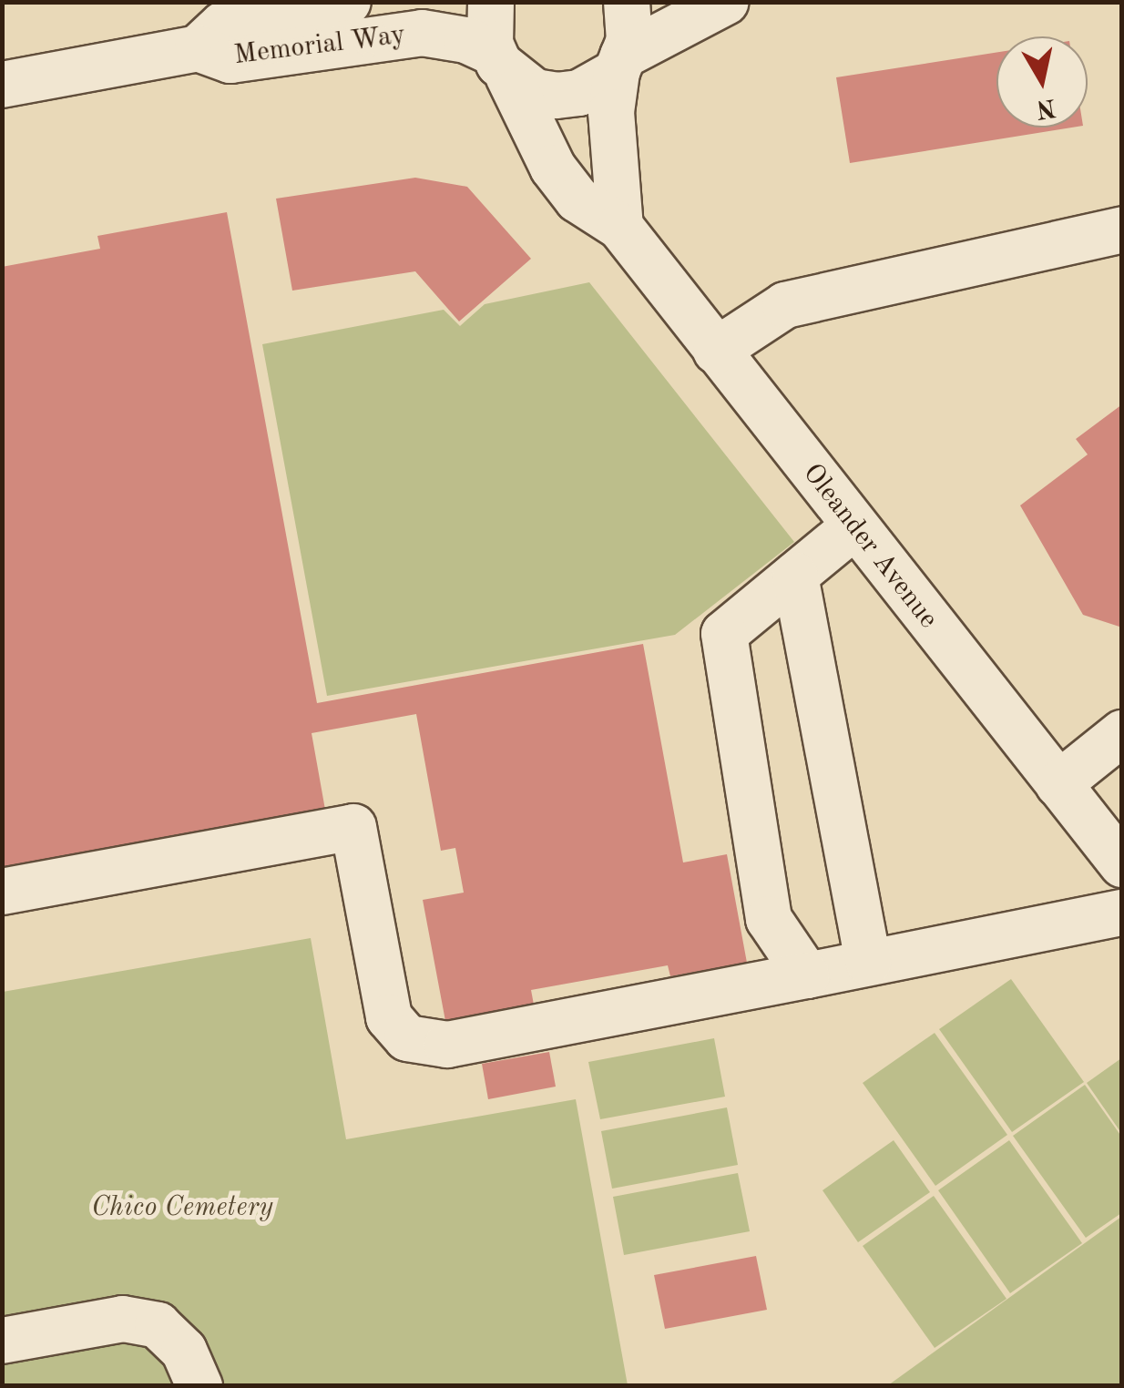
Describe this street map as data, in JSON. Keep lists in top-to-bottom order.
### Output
{
  "streets": {
    "street": ["Memorial Way", "Oleander Avenue"]
  },
  "crossings": [
    ["Memorial Way", "Oleander Avenue"]
  ],
  "parks": ["Chico Cemetery"],
  "north": "bottom"
}
